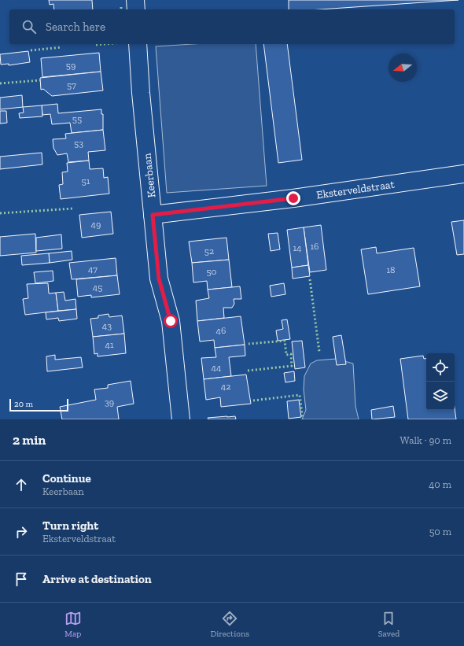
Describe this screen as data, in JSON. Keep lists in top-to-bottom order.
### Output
{
  "streets": {
    "street": ["Keerbaan", "Eksterveldstraat"]
  },
  "crossings": [
    ["Keerbaan", "Eksterveldstraat"]
  ],
  "house_numbers": [
    "59",
    "57",
    "55",
    "53",
    "51",
    "49",
    "16",
    "14",
    "52",
    "47",
    "18",
    "50",
    "45",
    "43",
    "46",
    "41",
    "44",
    "42",
    "39"
  ],
  "scale_bar": "20 m",
  "north": "left",
  "page": {
    "search": "Search here",
    "scale": "20 m",
    "heading": ["2 min", "Walk · 90 m"],
    "list": [
      ["Continue", "Keerbaan", "40 m"],
      ["Turn right", "Eksterveldstraat", "50 m"],
      "Arrive at destination"
    ],
    "nav": ["Map", "Directions", "Saved"]
  }
}
